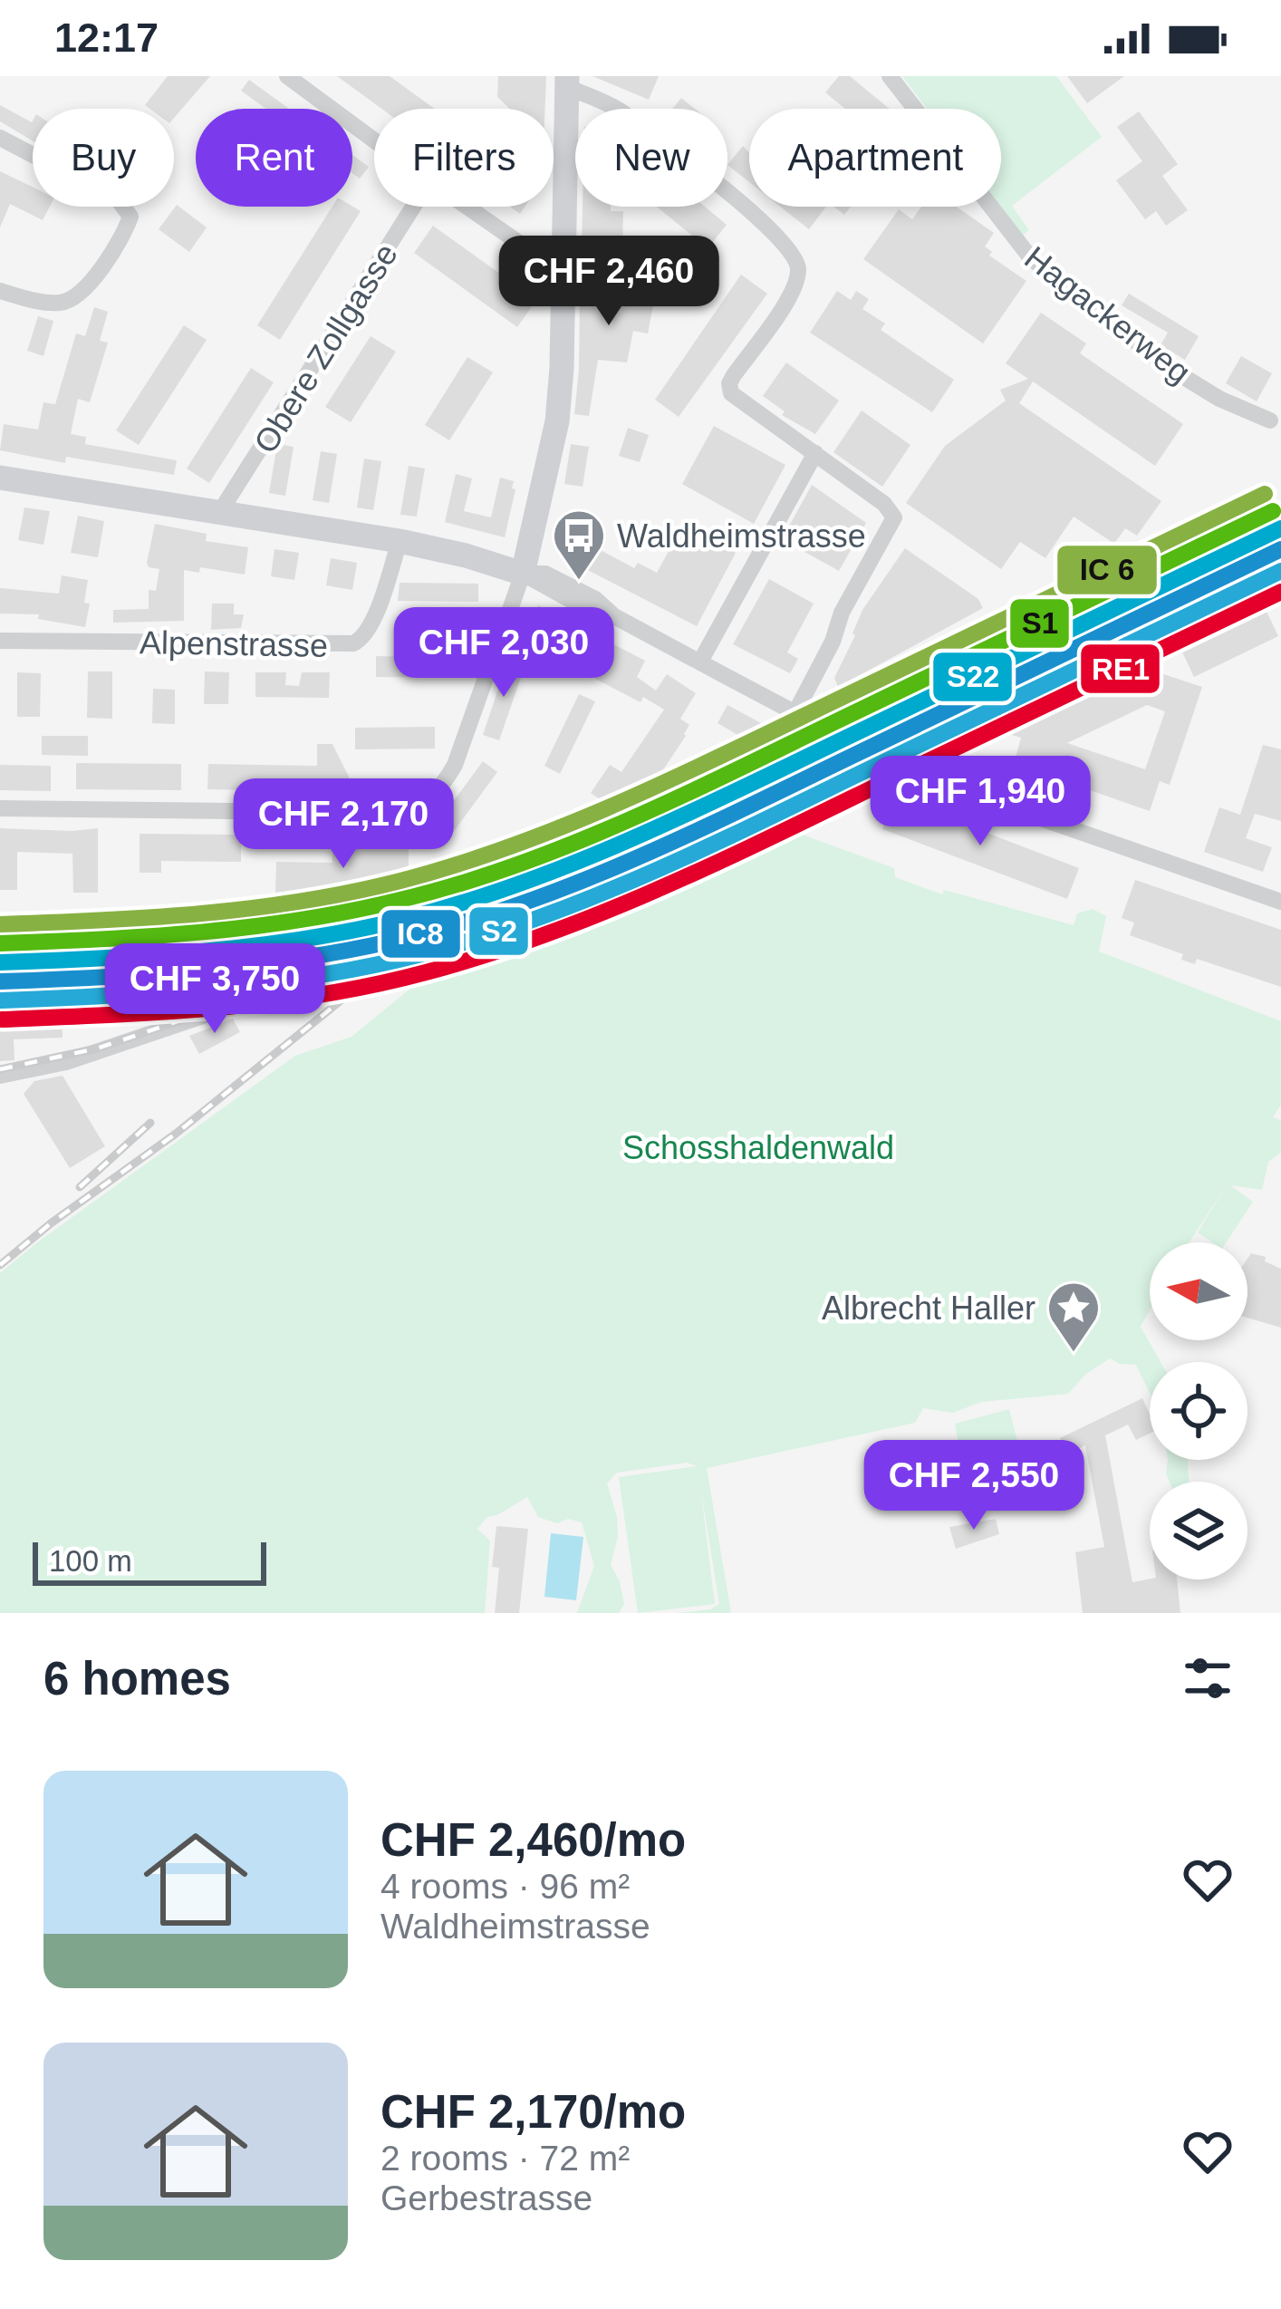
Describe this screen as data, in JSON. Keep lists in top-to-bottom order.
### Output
{
  "streets": {
    "street": ["Hagackerweg", "Obere Zollgasse", "Alpenstrasse"]
  },
  "parks": ["Schosshaldenwald"],
  "places": {
    "bus stop": ["Waldheimstrasse"],
    "place": ["Albrecht Haller"]
  },
  "lines": [
    "transit line S1",
    "transit line S22",
    "transit line IC8",
    "transit line S2",
    "transit line RE1"
  ],
  "scale_bar": "100 m",
  "north": "left",
  "page": {
    "status": "12:17",
    "chip": [
      "Buy",
      "Rent",
      "Filters",
      "New",
      "Apartment"
    ],
    "price": [
      "CHF 2,460",
      "CHF 2,030",
      "CHF 1,940",
      "CHF 2,170",
      "CHF 3,750",
      "CHF 2,550"
    ],
    "scale": "100 m",
    "heading": "6 homes",
    "list": [
      {
        "name": "CHF 2,460/mo",
        "note": "4 rooms · 96 m² · Waldheimstrasse"
      },
      {
        "name": "CHF 2,170/mo",
        "note": "2 rooms · 72 m² · Gerbestrasse"
      }
    ]
  }
}
